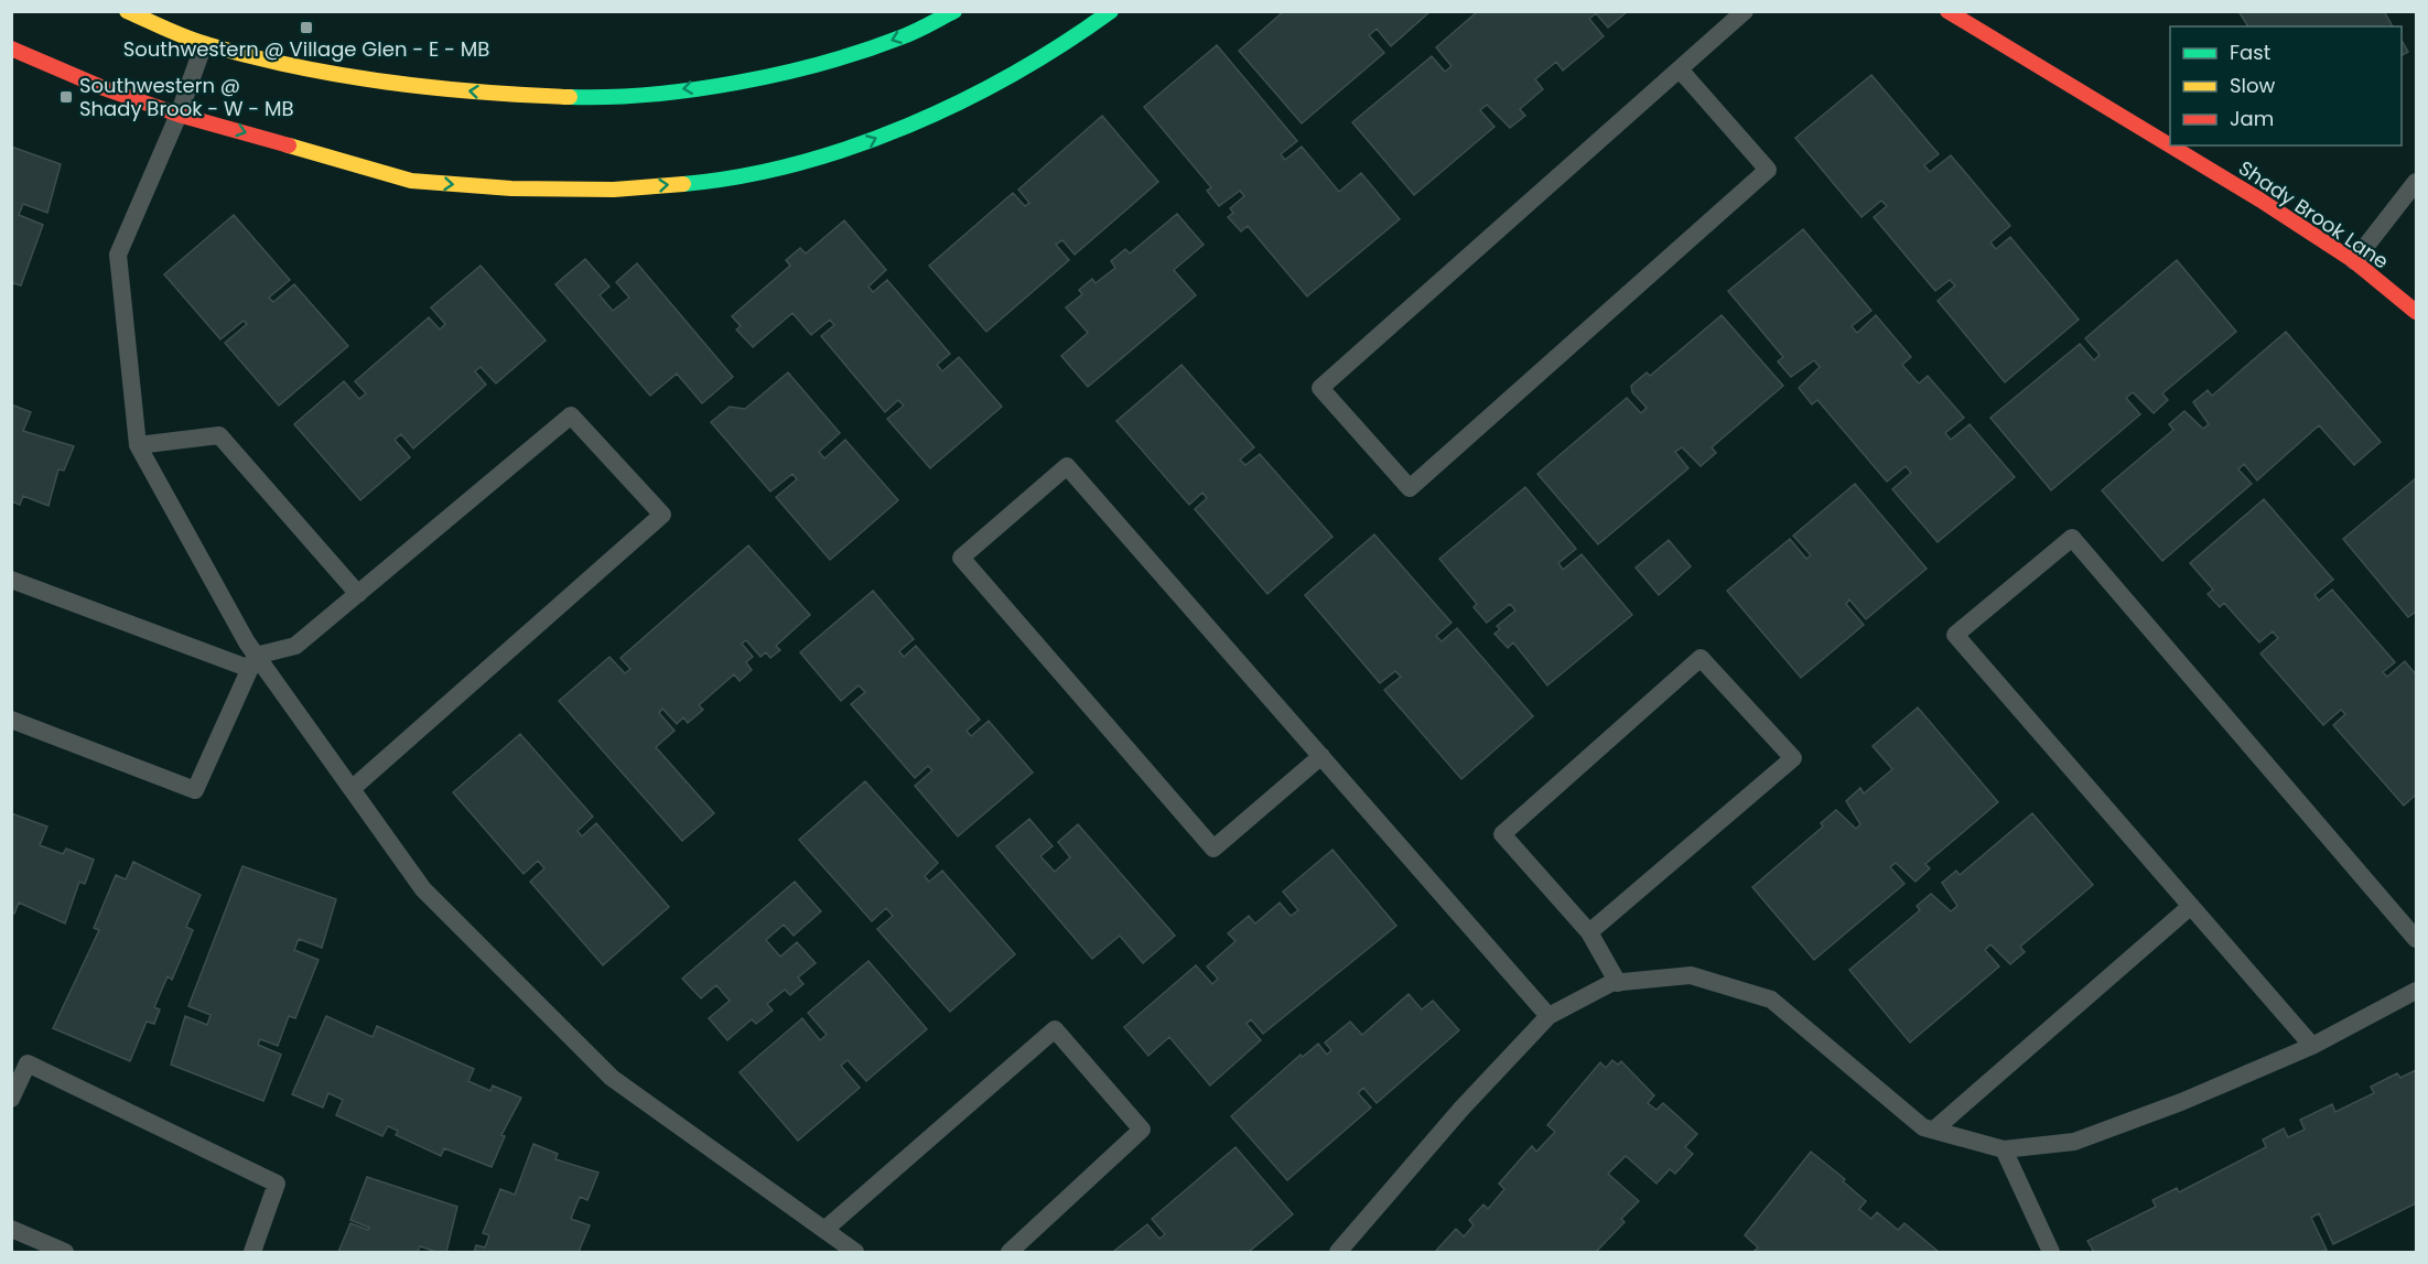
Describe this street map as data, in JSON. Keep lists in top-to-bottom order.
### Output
{
  "streets": {
    "street": ["Shady Brook Lane"]
  },
  "places": {
    "transit": ["Southwestern @ Village Glen - E - MB", "Southwestern @ Shady Brook - W - MB"]
  },
  "legend": ["Fast", "Slow", "Jam"]
}
